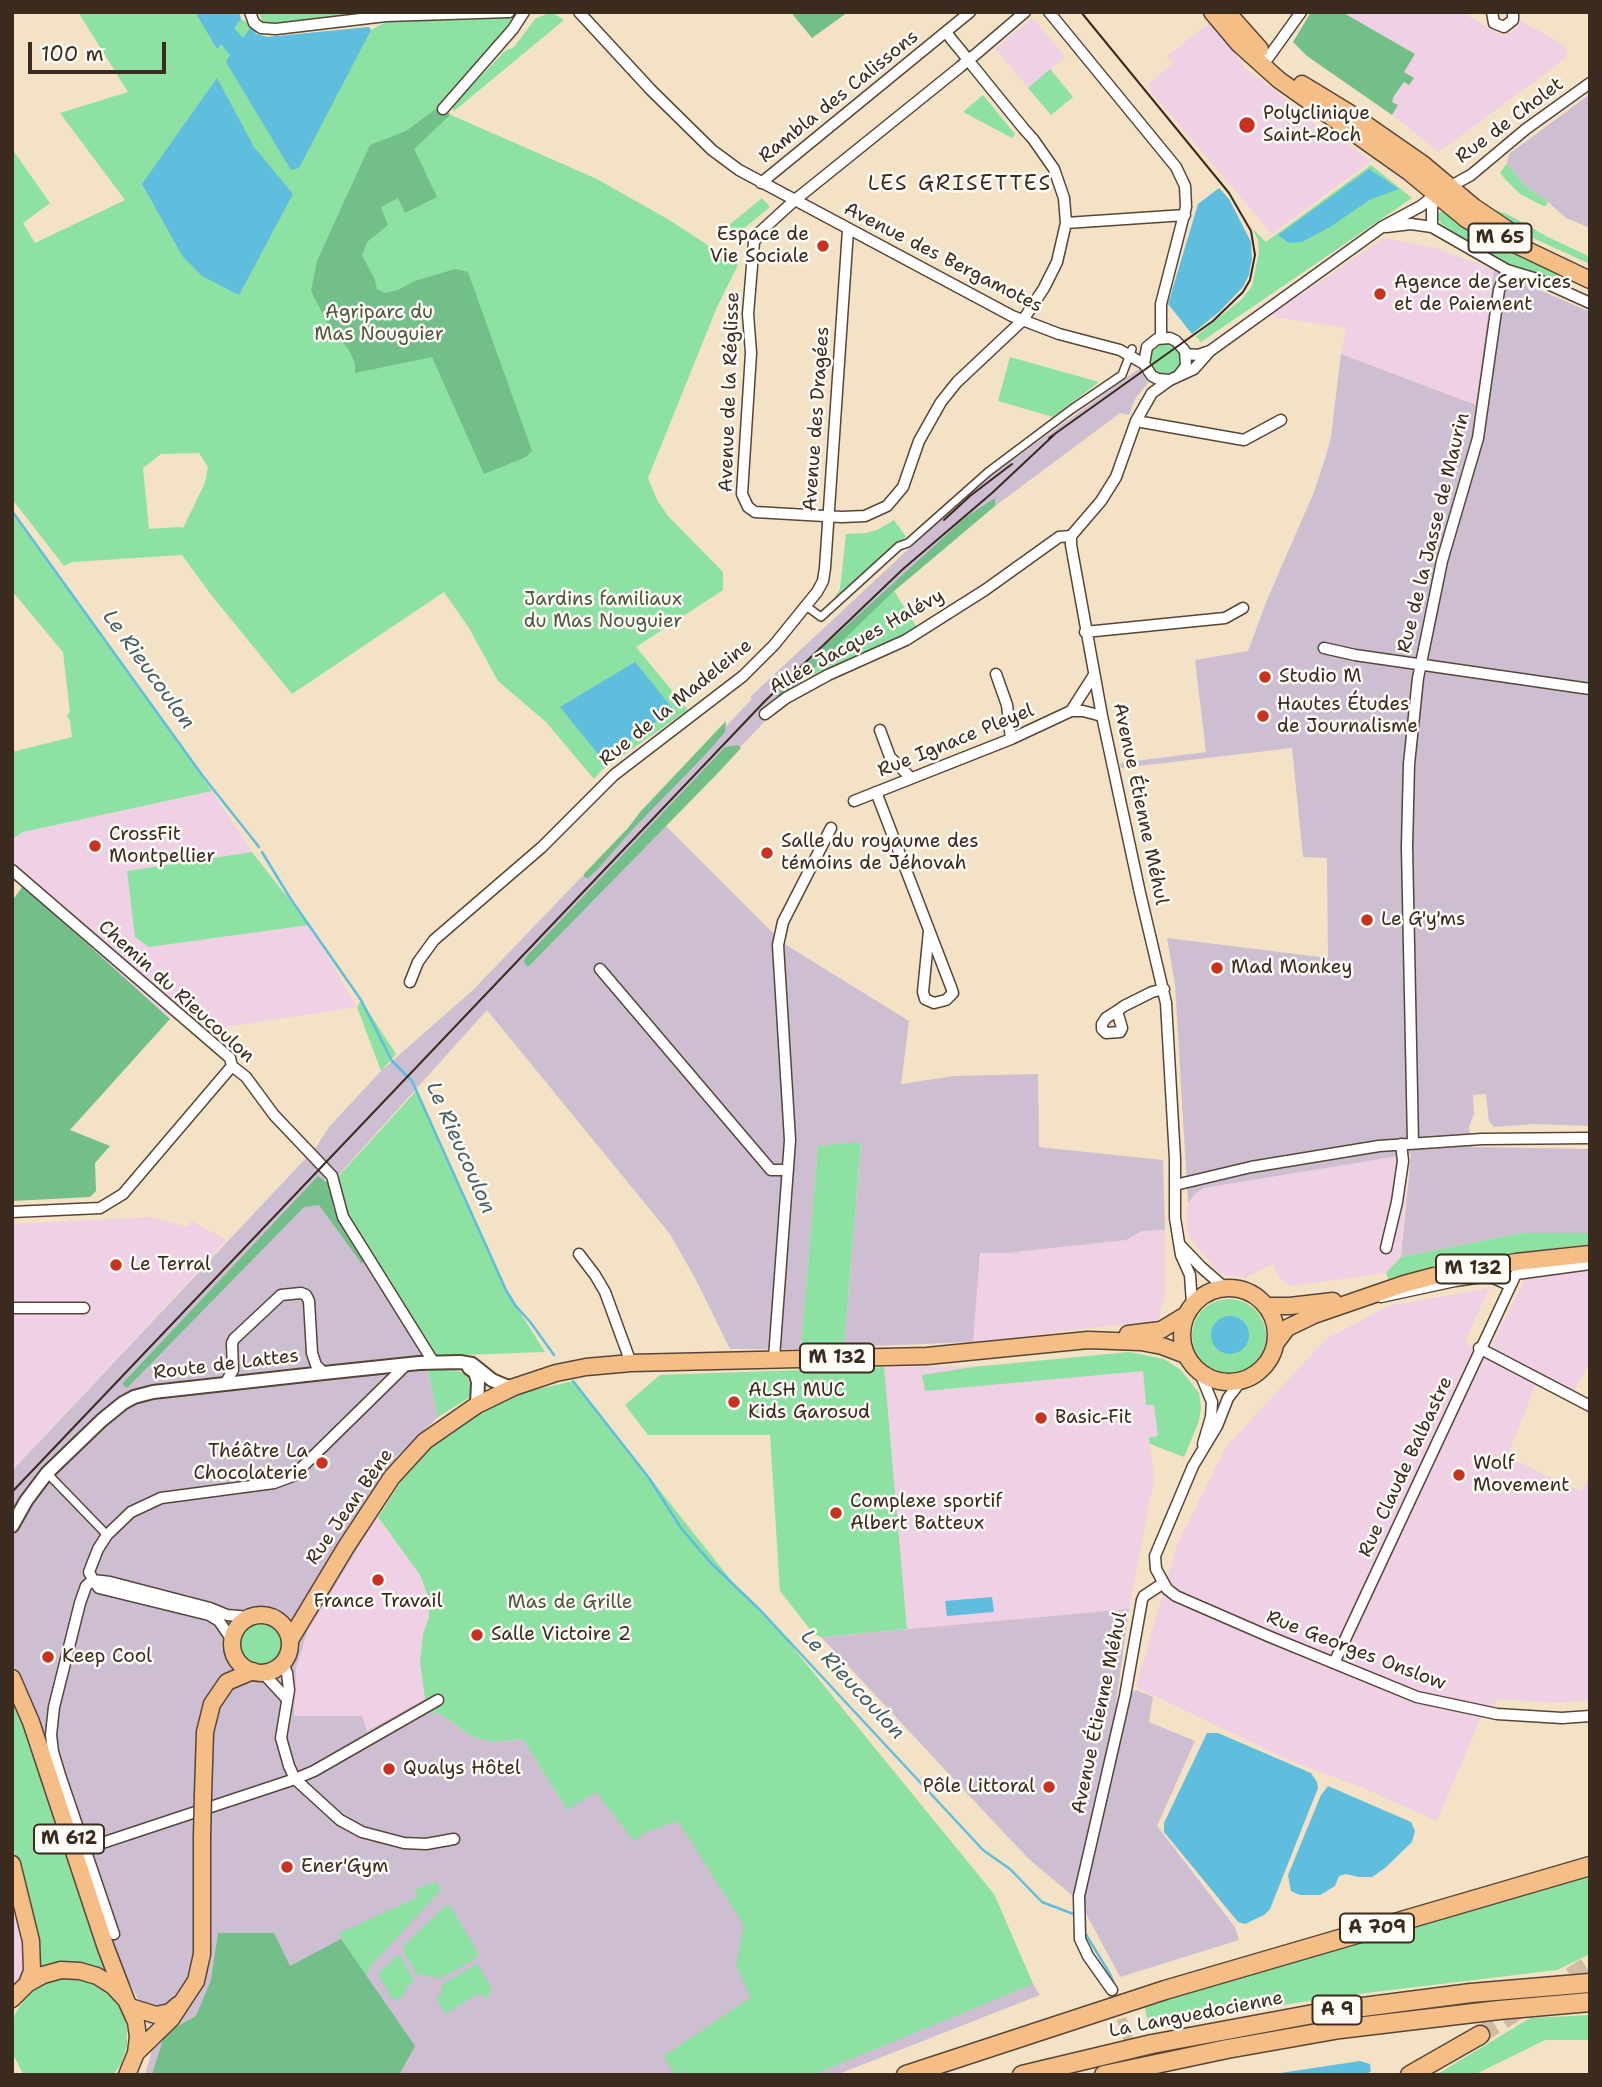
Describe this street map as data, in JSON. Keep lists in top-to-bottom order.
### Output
{
  "streets": {
    "highway": ["A 709", "A 9", "La Languedocienne"],
    "main road": [
      "M 65",
      "M 132",
      "Rue Jean Bène",
      "M 612"
    ],
    "street": [
      "Rambla des Calissons",
      "Rue de Cholet",
      "Avenue des Bergamotes",
      "Avenue de la Réglisse",
      "Avenue des Dragées",
      "Rue de la Jasse de Maurin",
      "Allée Jacques Halévy",
      "Rue de la Madeleine",
      "Rue Ignace Pleyel",
      "Avenue Étienne Méhul",
      "Chemin du Rieucoulon",
      "Route de Lattes",
      "Rue Claude Balbastre",
      "Rue Georges Onslow"
    ]
  },
  "crossings": [
    ["Rambla des Calissons", "Avenue des Bergamotes"],
    ["Rambla des Calissons", "Avenue de la Réglisse"],
    ["Rue de Cholet", "M 65"],
    ["Avenue des Bergamotes", "Avenue de la Réglisse"],
    ["Avenue des Bergamotes", "Avenue des Dragées"],
    ["Avenue de la Réglisse", "Avenue des Dragées"],
    ["Avenue des Dragées", "Rue de la Madeleine"],
    ["Allée Jacques Halévy", "Avenue Étienne Méhul"],
    ["Avenue Étienne Méhul", "M 132"],
    ["Avenue Étienne Méhul", "Rue Georges Onslow"],
    ["Chemin du Rieucoulon", "Route de Lattes"],
    ["M 132", "Rue Jean Bène"],
    ["Rue Claude Balbastre", "Rue Georges Onslow"]
  ],
  "districts": ["LES GRISETTES"],
  "water": ["Le Rieucoulon"],
  "parks": ["Agriparc du Mas Nouguier", "Jardins familiaux du Mas Nouguier", "Mas de Grille"],
  "places": [
    "Polyclinique Saint-Roch",
    "Espace de Vie Sociale",
    "Agence de Services et de Paiement",
    "Studio M",
    "Hautes Études de Journalisme",
    "CrossFit Montpellier",
    "Salle du royaume des témoins de Jéhovah",
    "Le G'y'ms",
    "Mad Monkey",
    "Le Terral",
    "ALSH MUC Kids Garosud",
    "Basic-Fit",
    "Théâtre La Chocolaterie",
    "Wolf Movement",
    "Complexe sportif Albert Batteux",
    "France Travail",
    "Salle Victoire 2",
    "Keep Cool",
    "Qualys Hôtel",
    "Pôle Littoral",
    "Ener'Gym"
  ],
  "scale_bar": "100 m"
}
